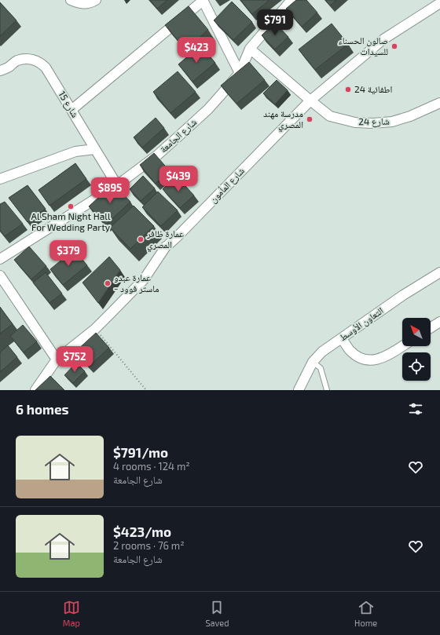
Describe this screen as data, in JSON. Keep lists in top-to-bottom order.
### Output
{
  "streets": {
    "street": [
      "شارع 15",
      "شارع 24",
      "شارع الجامعة",
      "شارع المأمون",
      "التعاون الأوسط"
    ]
  },
  "crossings": [
    ["شارع 15", "شارع الجامعة"],
    ["شارع 24", "شارع الجامعة"],
    ["شارع 24", "شارع المأمون"]
  ],
  "places": [
    "صالون الحسناء للسيدات",
    "اطفائية 24",
    "مدرسة مهند المصري",
    "Al Sham Night Hall For Wedding Party",
    "عمارة ظافر المصري",
    "عمارة عبدو - ماستر فوود"
  ],
  "north": "top left",
  "page": {
    "price": [
      "$791",
      "$423",
      "$439",
      "$895",
      "$379",
      "$752"
    ],
    "heading": "6 homes",
    "list": [
      {
        "name": "$791/mo",
        "note": "4 rooms · 124 m² · شارع الجامعة"
      },
      {
        "name": "$423/mo",
        "note": "2 rooms · 76 m² · شارع الجامعة"
      }
    ],
    "tabs": ["Map", "Saved", "Home"]
  }
}
